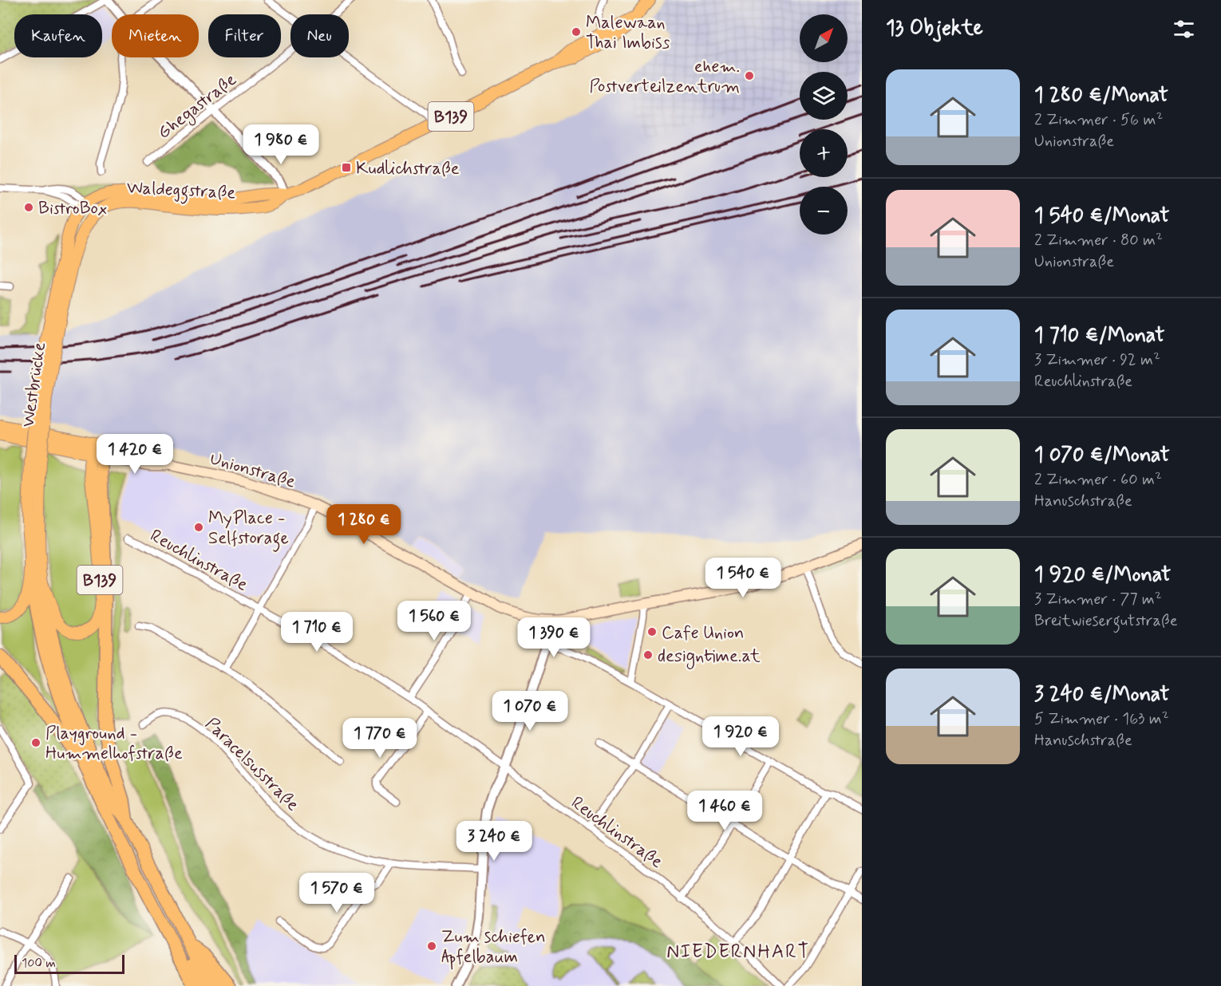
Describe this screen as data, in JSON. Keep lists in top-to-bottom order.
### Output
{
  "streets": {
    "main road": [
      "B139",
      "Waldeggstraße",
      "Westbrücke",
      "Unionstraße"
    ],
    "street": ["Ghegastraße", "Reuchlinstraße", "Paracelsusstraße"]
  },
  "crossings": [
    ["B139", "Waldeggstraße"],
    ["B139", "Westbrücke"],
    ["B139", "Unionstraße"],
    ["Waldeggstraße", "Westbrücke"]
  ],
  "districts": ["NIEDERNHART"],
  "places": {
    "other": [
      "Malewaan Thai Imbiss",
      "ehem. Postverteilzentrum",
      "BistroBox",
      "MyPlace - Selfstorage",
      "Cafe Union",
      "designtime.at",
      "Playground - Hummelhofstraße",
      "Zum schiefen Apfelbaum"
    ],
    "transit": ["Kudlichstraße"]
  },
  "scale_bar": "100 m",
  "north": "top right",
  "page": {
    "heading": "13 Objekte",
    "map_buttons": ["+", "−"],
    "chip": [
      "Kaufen",
      "Mieten",
      "Filter",
      "Neu"
    ],
    "list": [
      {
        "name": "1 280 €/Monat",
        "note": "2 Zimmer · 56 m² · Unionstraße"
      },
      {
        "name": "1 540 €/Monat",
        "note": "2 Zimmer · 80 m² · Unionstraße"
      },
      {
        "name": "1 710 €/Monat",
        "note": "3 Zimmer · 92 m² · Reuchlinstraße"
      },
      {
        "name": "1 070 €/Monat",
        "note": "2 Zimmer · 60 m² · Hanuschstraße"
      },
      {
        "name": "1 920 €/Monat",
        "note": "3 Zimmer · 77 m² · Breitwiesergutstraße"
      },
      {
        "name": "3 240 €/Monat",
        "note": "5 Zimmer · 163 m² · Hanuschstraße"
      }
    ],
    "price": [
      "1 980 €",
      "1 420 €",
      "1 280 €",
      "1 540 €",
      "1 560 €",
      "1 710 €",
      "1 390 €",
      "1 070 €",
      "1 920 €",
      "1 770 €",
      "1 460 €",
      "3 240 €",
      "1 570 €"
    ],
    "scale": "100 m"
  }
}
